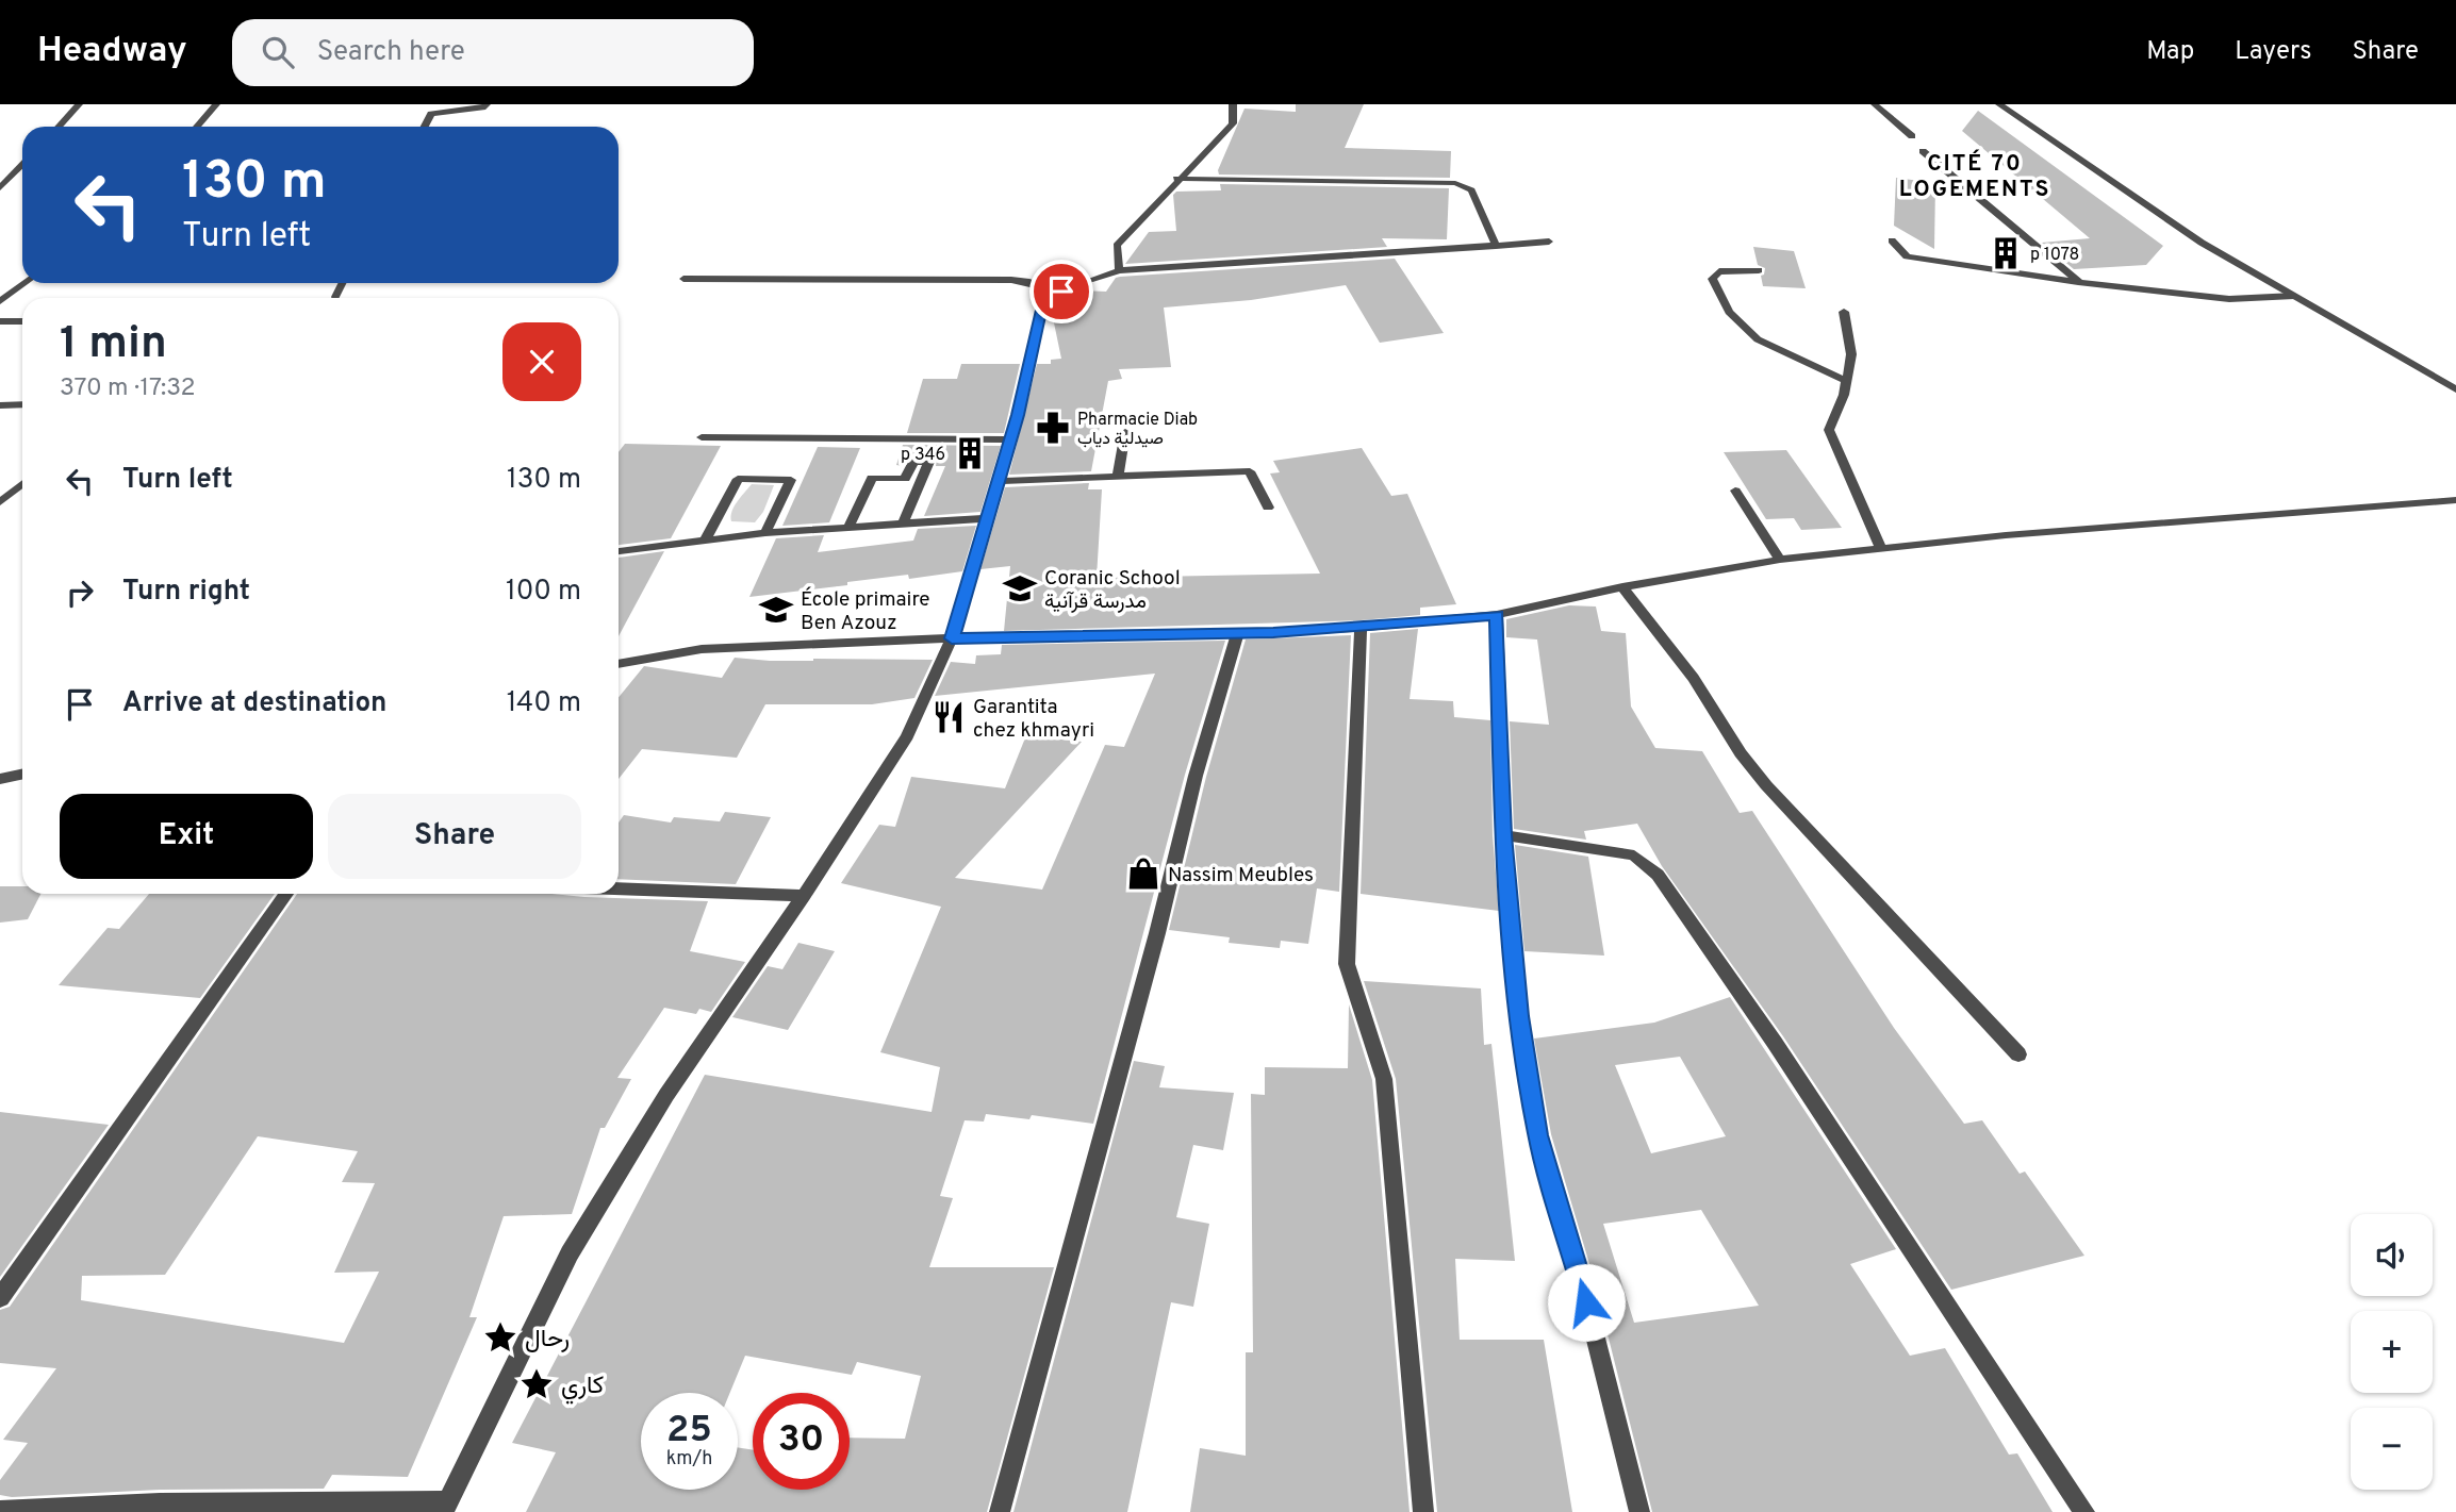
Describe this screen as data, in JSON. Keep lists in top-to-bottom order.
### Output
{
  "districts": ["CITÉ 70 LOGEMENTS"],
  "places": {
    "building": ["p 1078", "p 346"],
    "pharmacy": ["Pharmacie Diab صيدلية دياب"],
    "school or university": ["Coranic School مدرسة قرآنية", "École primaire Ben Azouz"],
    "restaurant": ["Garantita chez khmayri"],
    "shop": ["Nassim Meubles"],
    "place": ["رحال", "كاري"]
  },
  "page": {
    "header": "Headway",
    "search": "Search here",
    "nav": ["Map", "Layers", "Share"],
    "turn": ["130 m", "Turn left"],
    "heading": ["1 min", "370 m · 17:32"],
    "list": [
      {
        "name": "Turn left",
        "value": "130 m"
      },
      {
        "name": "Turn right",
        "value": "100 m"
      },
      {
        "name": "Arrive at destination",
        "value": "140 m"
      }
    ],
    "buttons": ["Exit", "Share"],
    "map_buttons": ["+", "−"],
    "speed": "25 km/h",
    "limit": "30"
  }
}
